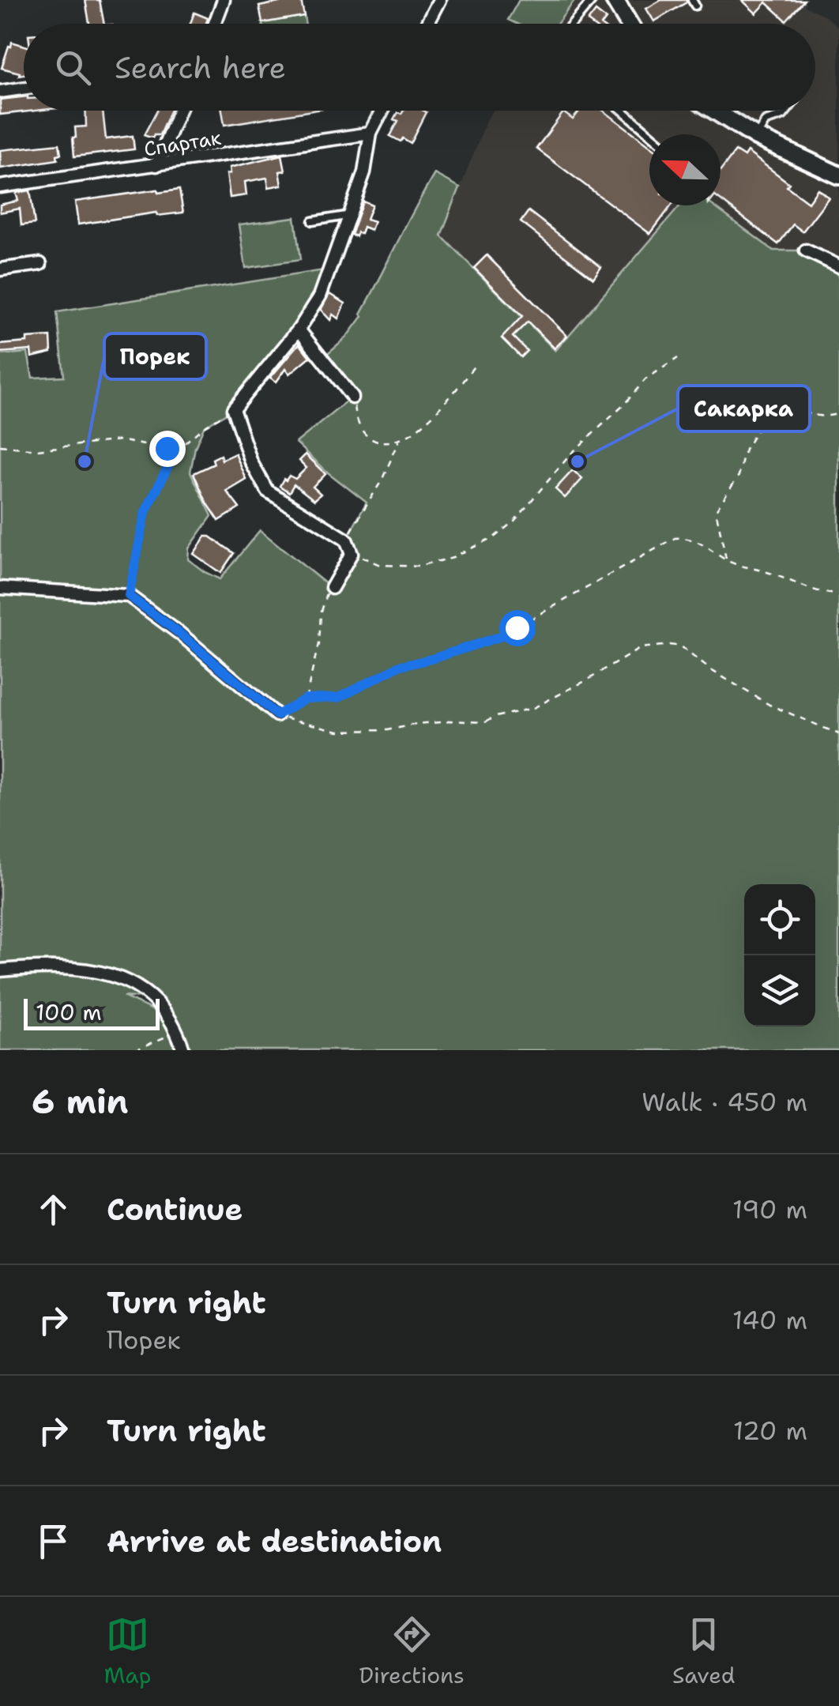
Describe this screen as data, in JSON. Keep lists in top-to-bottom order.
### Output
{
  "streets": {
    "street": ["Спартак"]
  },
  "places": ["Порек", "Сакарка"],
  "scale_bar": "100 m",
  "north": "left",
  "page": {
    "search": "Search here",
    "scale": "100 m",
    "heading": ["6 min", "Walk · 450 m"],
    "list": [
      ["Continue", "190 m"],
      ["Turn right", "Порек", "140 m"],
      ["Turn right", "120 m"],
      "Arrive at destination"
    ],
    "nav": ["Map", "Directions", "Saved"]
  }
}
